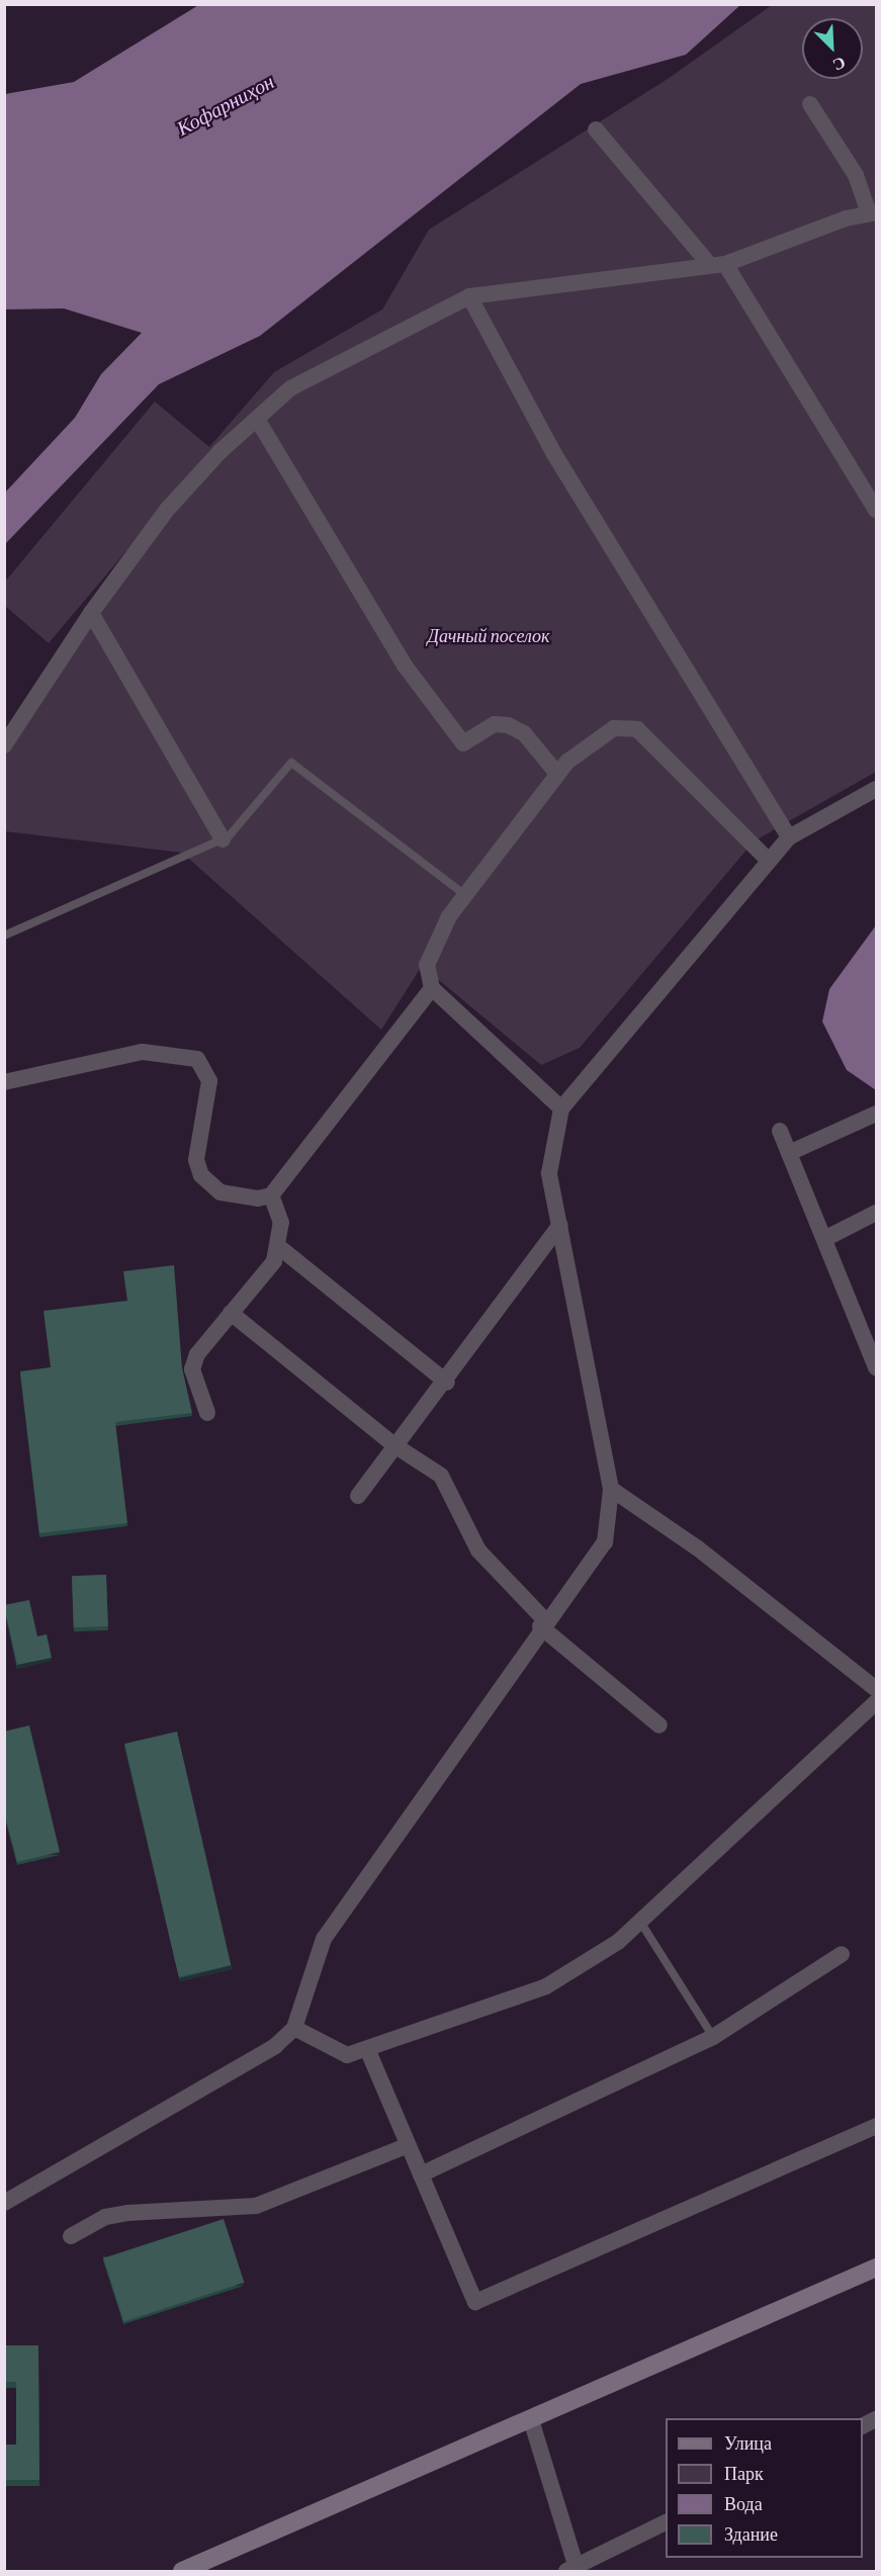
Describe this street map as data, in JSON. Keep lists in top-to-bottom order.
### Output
{
  "water": ["Кофарниҳон"],
  "parks": ["Дачный поселок"],
  "legend": [
    "Улица",
    "Парк",
    "Вода",
    "Здание"
  ],
  "north": "bottom right"
}
